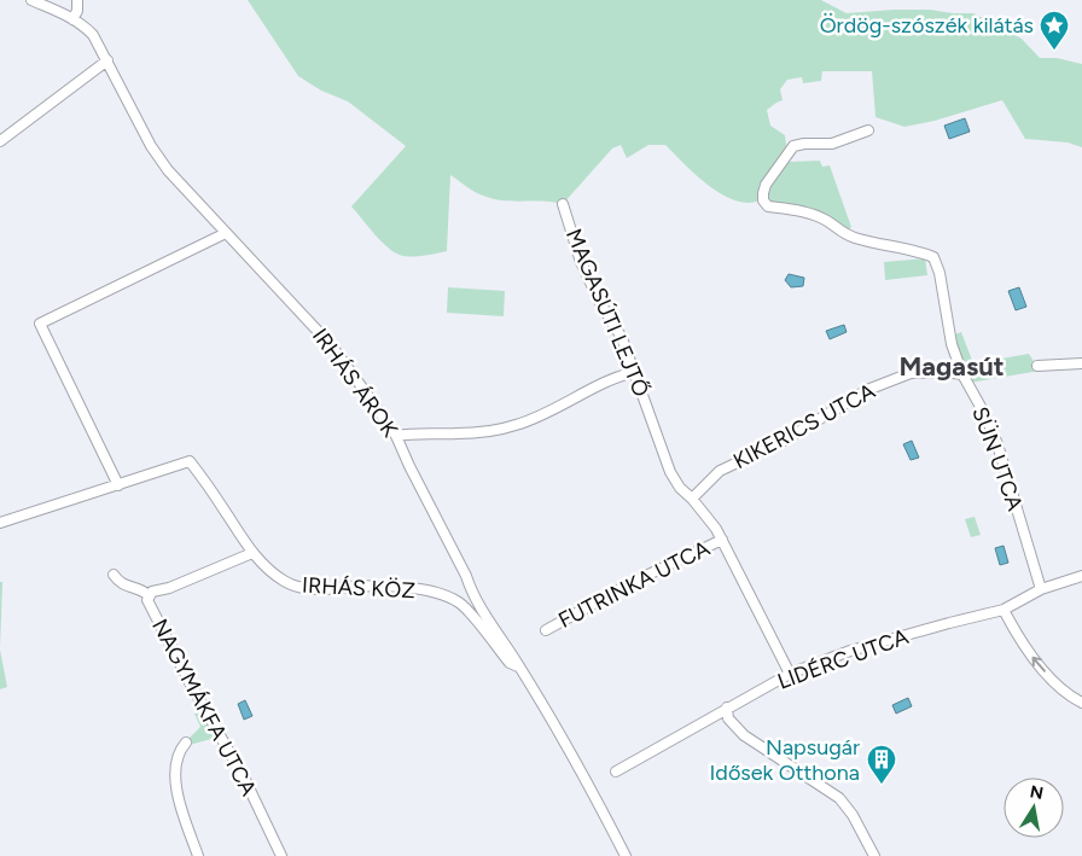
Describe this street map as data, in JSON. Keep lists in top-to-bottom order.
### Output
{
  "streets": {
    "street": [
      "MAGASÚTI LEJTŐ",
      "IRHÁS ÁROK",
      "KIKERICS UTCA",
      "SÜN UTCA",
      "FUTRINKA UTCA",
      "IRHÁS KÖZ",
      "LIDÉRC UTCA",
      "NAGYMÁKFA UTCA"
    ]
  },
  "crossings": [
    ["MAGASÚTI LEJTŐ", "KIKERICS UTCA"],
    ["MAGASÚTI LEJTŐ", "FUTRINKA UTCA"],
    ["MAGASÚTI LEJTŐ", "LIDÉRC UTCA"],
    ["IRHÁS ÁROK", "IRHÁS KÖZ"],
    ["KIKERICS UTCA", "SÜN UTCA"],
    ["SÜN UTCA", "LIDÉRC UTCA"],
    ["IRHÁS KÖZ", "NAGYMÁKFA UTCA"]
  ],
  "districts": ["Magasút"],
  "places": {
    "place": ["Ördög-szószék kilátás"],
    "building": ["Napsugár Idősek Otthona"]
  },
  "north": "top"
}
